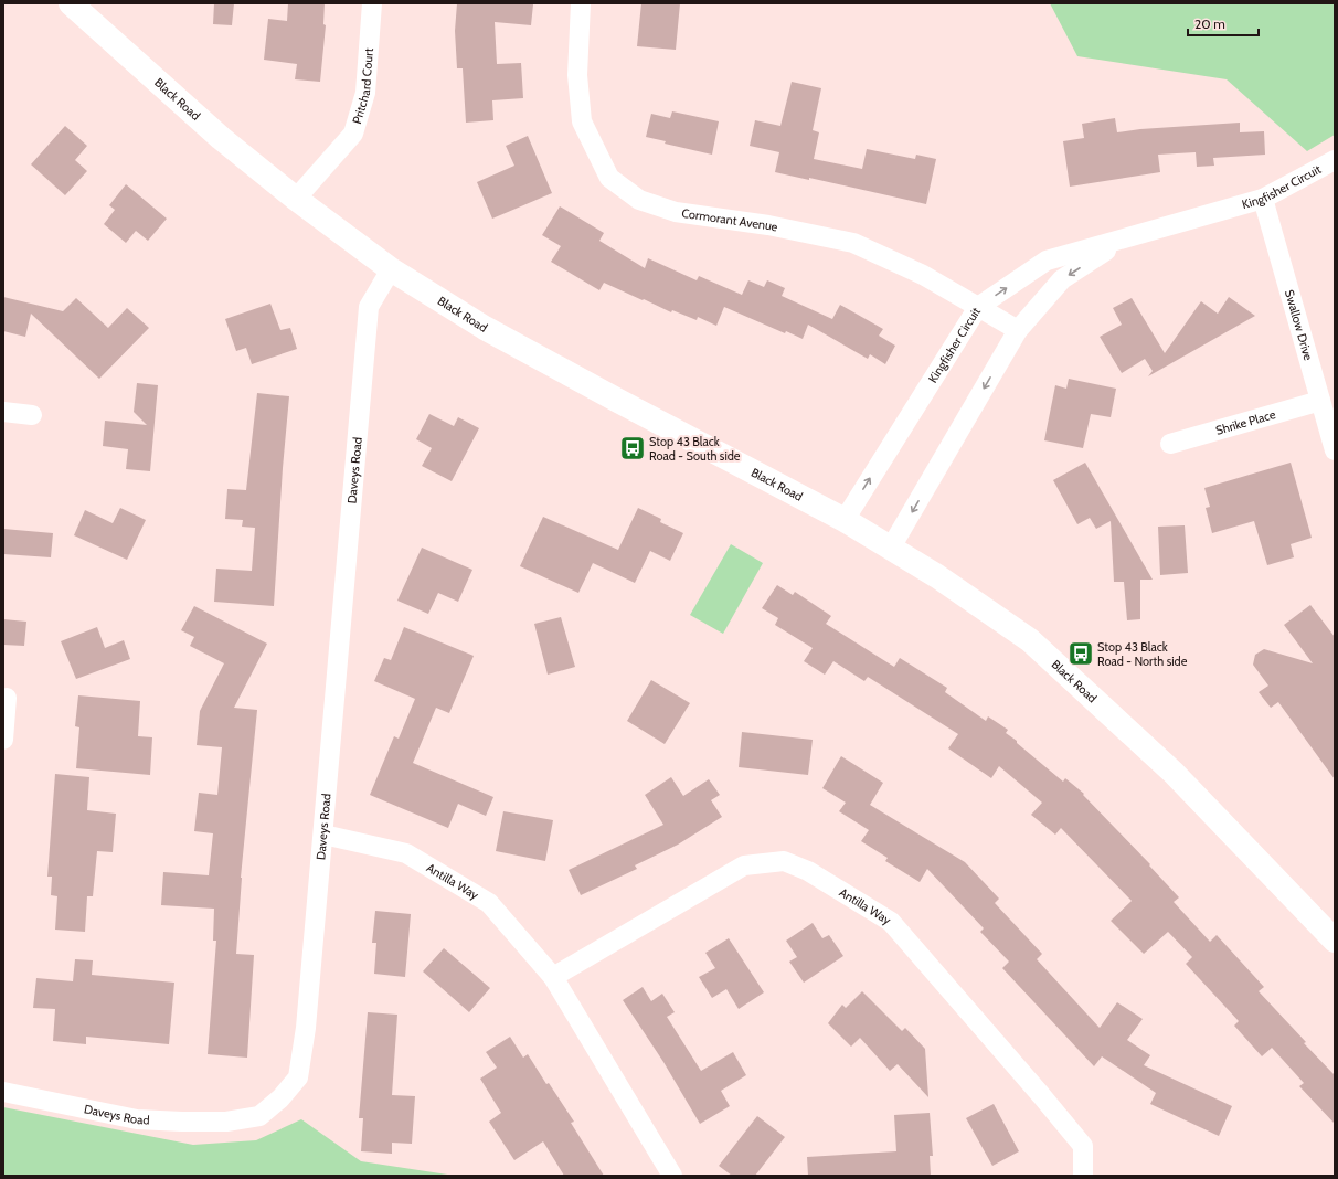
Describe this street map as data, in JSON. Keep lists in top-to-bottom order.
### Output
{
  "streets": {
    "main road": ["Black Road"],
    "street": [
      "Pritchard Court",
      "Kingfisher Circuit",
      "Cormorant Avenue",
      "Swallow Drive",
      "Shrike Place",
      "Daveys Road",
      "Antilla Way"
    ]
  },
  "crossings": [
    ["Pritchard Court", "Black Road"],
    ["Black Road", "Kingfisher Circuit"],
    ["Black Road", "Daveys Road"],
    ["Kingfisher Circuit", "Cormorant Avenue"],
    ["Kingfisher Circuit", "Swallow Drive"],
    ["Swallow Drive", "Shrike Place"],
    ["Daveys Road", "Antilla Way"]
  ],
  "places": {
    "bus stop": ["Stop 43 Black Road - South side", "Stop 43 Black Road - North side"]
  },
  "scale_bar": "20 m"
}
